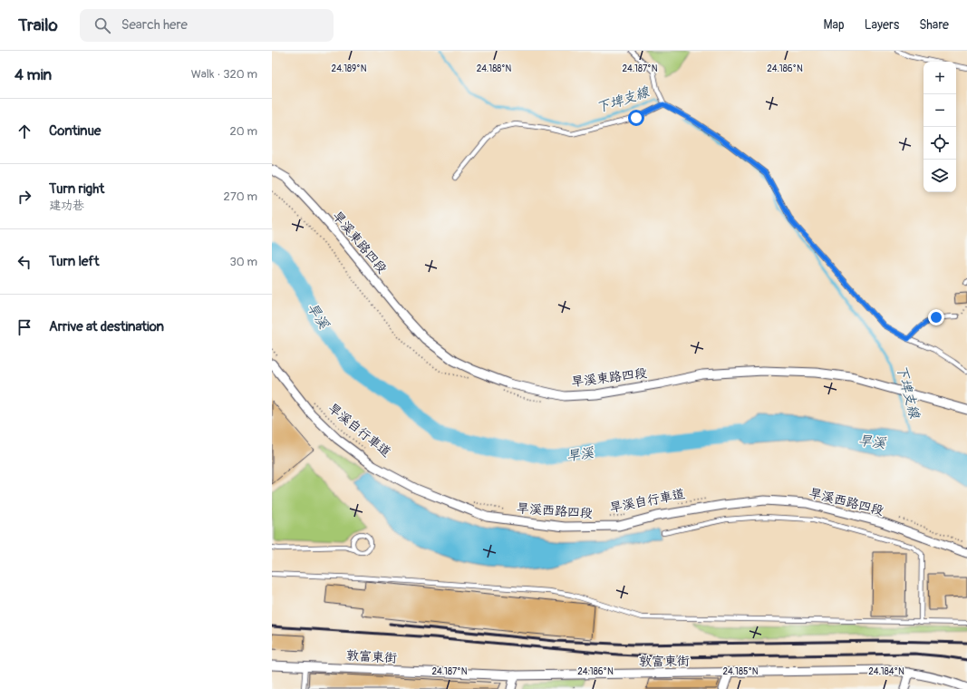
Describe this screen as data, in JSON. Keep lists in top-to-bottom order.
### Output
{
  "streets": {
    "street": ["旱溪東路四段", "旱溪西路四段", "敦富東街"],
    "path": ["旱溪自行車道"]
  },
  "water": ["下埤支線", "旱溪"],
  "page": {
    "header": "Trailo",
    "search": "Search here",
    "nav": ["Map", "Layers", "Share"],
    "heading": ["4 min", "Walk · 320 m"],
    "map_buttons": ["+", "−"],
    "list": [
      ["Continue", "20 m"],
      ["Turn right", "建功巷", "270 m"],
      ["Turn left", "30 m"],
      "Arrive at destination"
    ]
  },
  "coordinates": [
    "24.189°N",
    "24.188°N",
    "24.187°N",
    "24.186°N",
    "24.185°N",
    "24.184°N"
  ]
}
